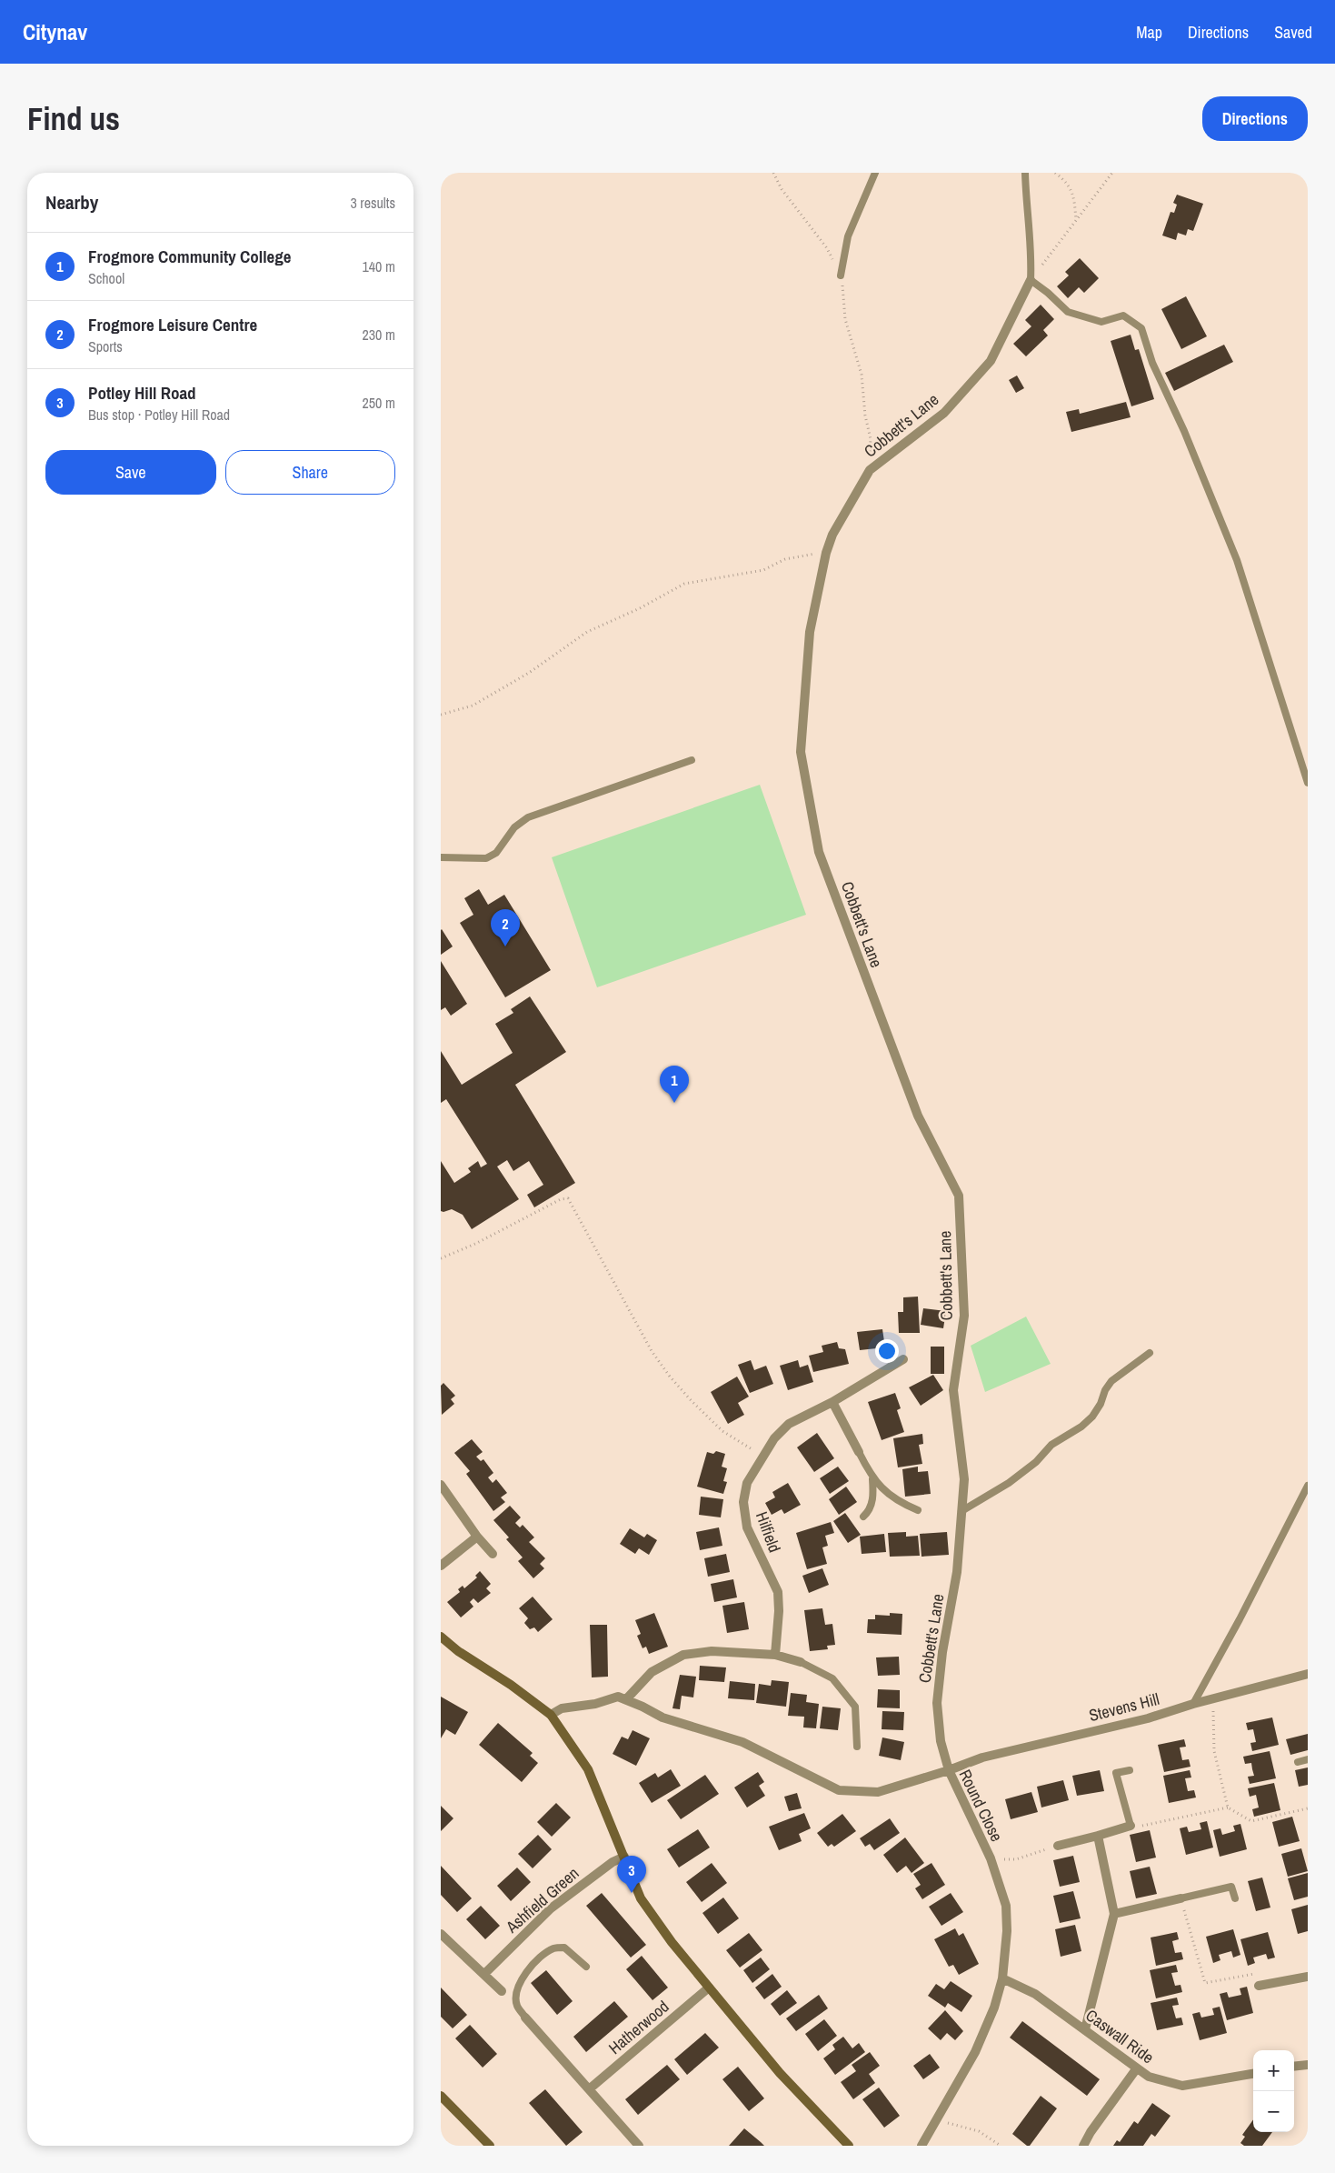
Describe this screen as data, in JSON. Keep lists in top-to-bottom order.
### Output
{
  "streets": {
    "street": [
      "Cobbett's Lane",
      "Hilfield",
      "Stevens Hill",
      "Round Close",
      "Ashfield Green",
      "Hatherwood",
      "Caswall Ride"
    ]
  },
  "crossings": [
    ["Cobbett's Lane", "Stevens Hill"],
    ["Cobbett's Lane", "Round Close"],
    ["Stevens Hill", "Round Close"],
    ["Round Close", "Caswall Ride"]
  ],
  "page": {
    "header": "Citynav",
    "nav": ["Map", "Directions", "Saved"],
    "buttons": [
      "Directions",
      ["Save", "Share"]
    ],
    "title": "Find us",
    "heading": ["Nearby", "3 results"],
    "list": [
      {
        "mark": "1",
        "name": "Frogmore Community College",
        "note": "School",
        "value": "140 m"
      },
      {
        "mark": "2",
        "name": "Frogmore Leisure Centre",
        "note": "Sports",
        "value": "230 m"
      },
      {
        "mark": "3",
        "name": "Potley Hill Road",
        "note": "Bus stop · Potley Hill Road",
        "value": "250 m"
      }
    ],
    "pins": ["2", "1", "3"],
    "map_buttons": ["+", "−"]
  }
}
